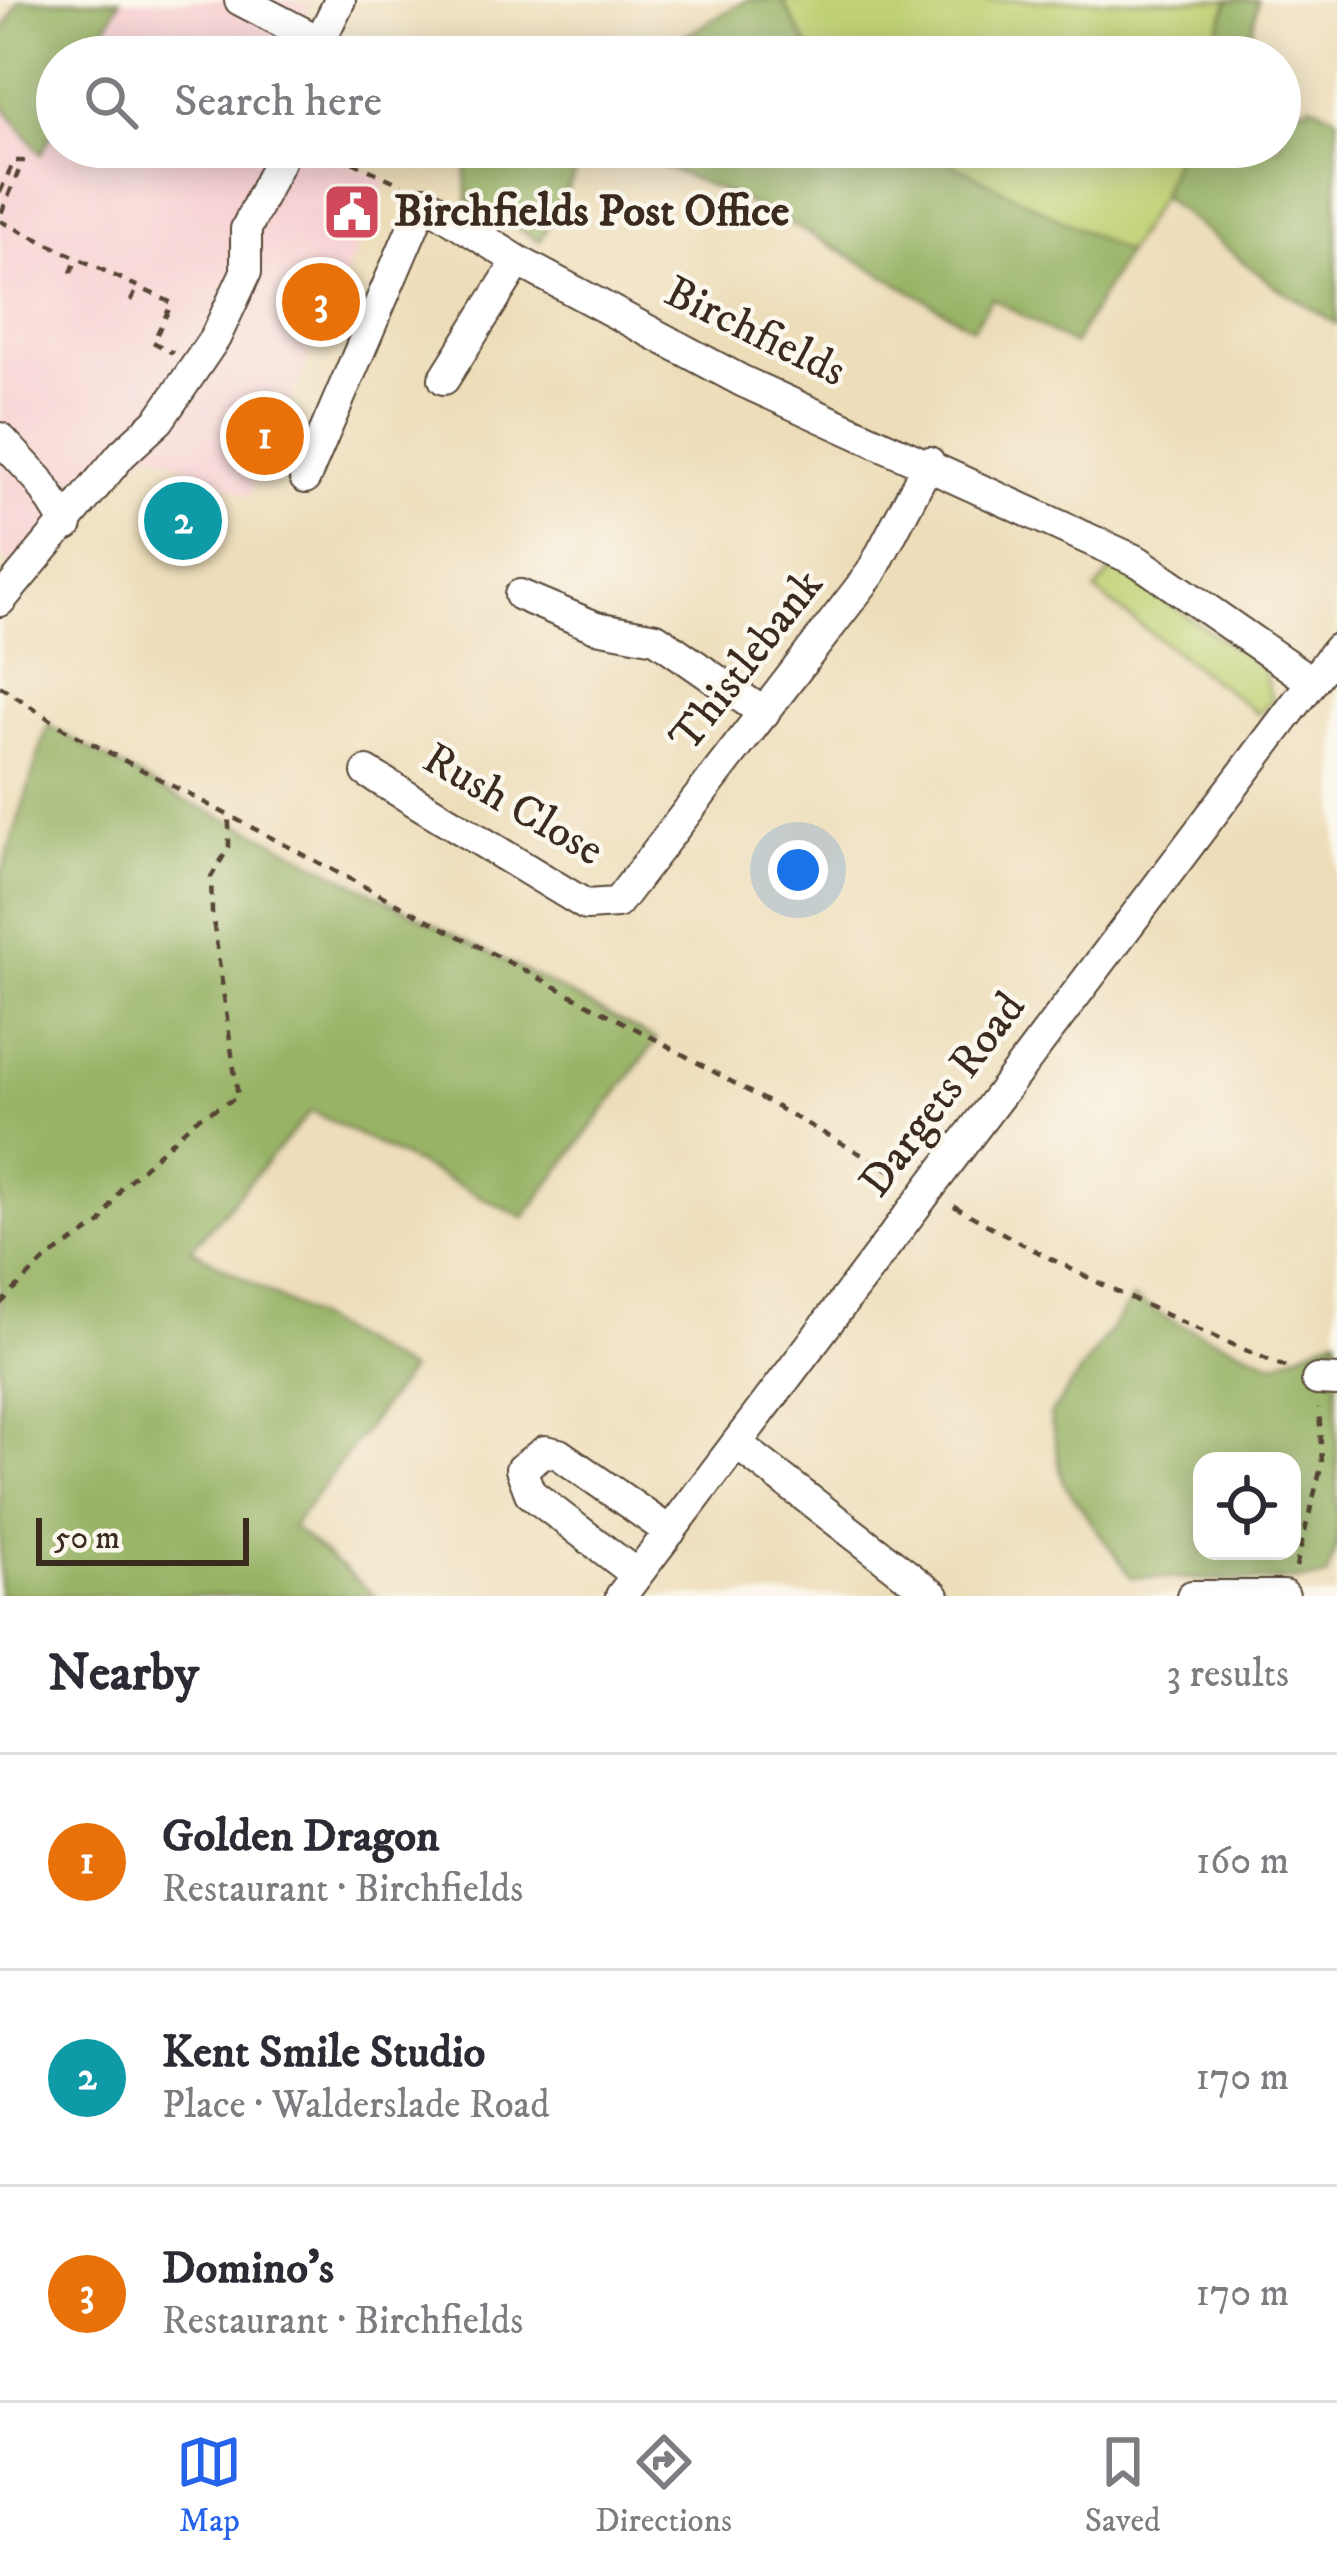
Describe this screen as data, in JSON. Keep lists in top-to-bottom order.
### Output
{
  "streets": {
    "street": [
      "Birchfields",
      "Thistlebank",
      "Rush Close",
      "Dargets Road"
    ]
  },
  "crossings": [
    ["Birchfields", "Thistlebank"],
    ["Birchfields", "Dargets Road"],
    ["Thistlebank", "Rush Close"]
  ],
  "places": {
    "public building": ["Birchfields Post Office"]
  },
  "scale_bar": "50 m",
  "page": {
    "search": "Search here",
    "pins": ["3", "1", "2"],
    "scale": "50 m",
    "heading": ["Nearby", "3 results"],
    "list": [
      {
        "mark": "1",
        "name": "Golden Dragon",
        "note": "Restaurant · Birchfields",
        "value": "160 m"
      },
      {
        "mark": "2",
        "name": "Kent Smile Studio",
        "note": "Place · Walderslade Road",
        "value": "170 m"
      },
      {
        "mark": "3",
        "name": "Domino's",
        "note": "Restaurant · Birchfields",
        "value": "170 m"
      }
    ],
    "nav": ["Map", "Directions", "Saved"]
  }
}
